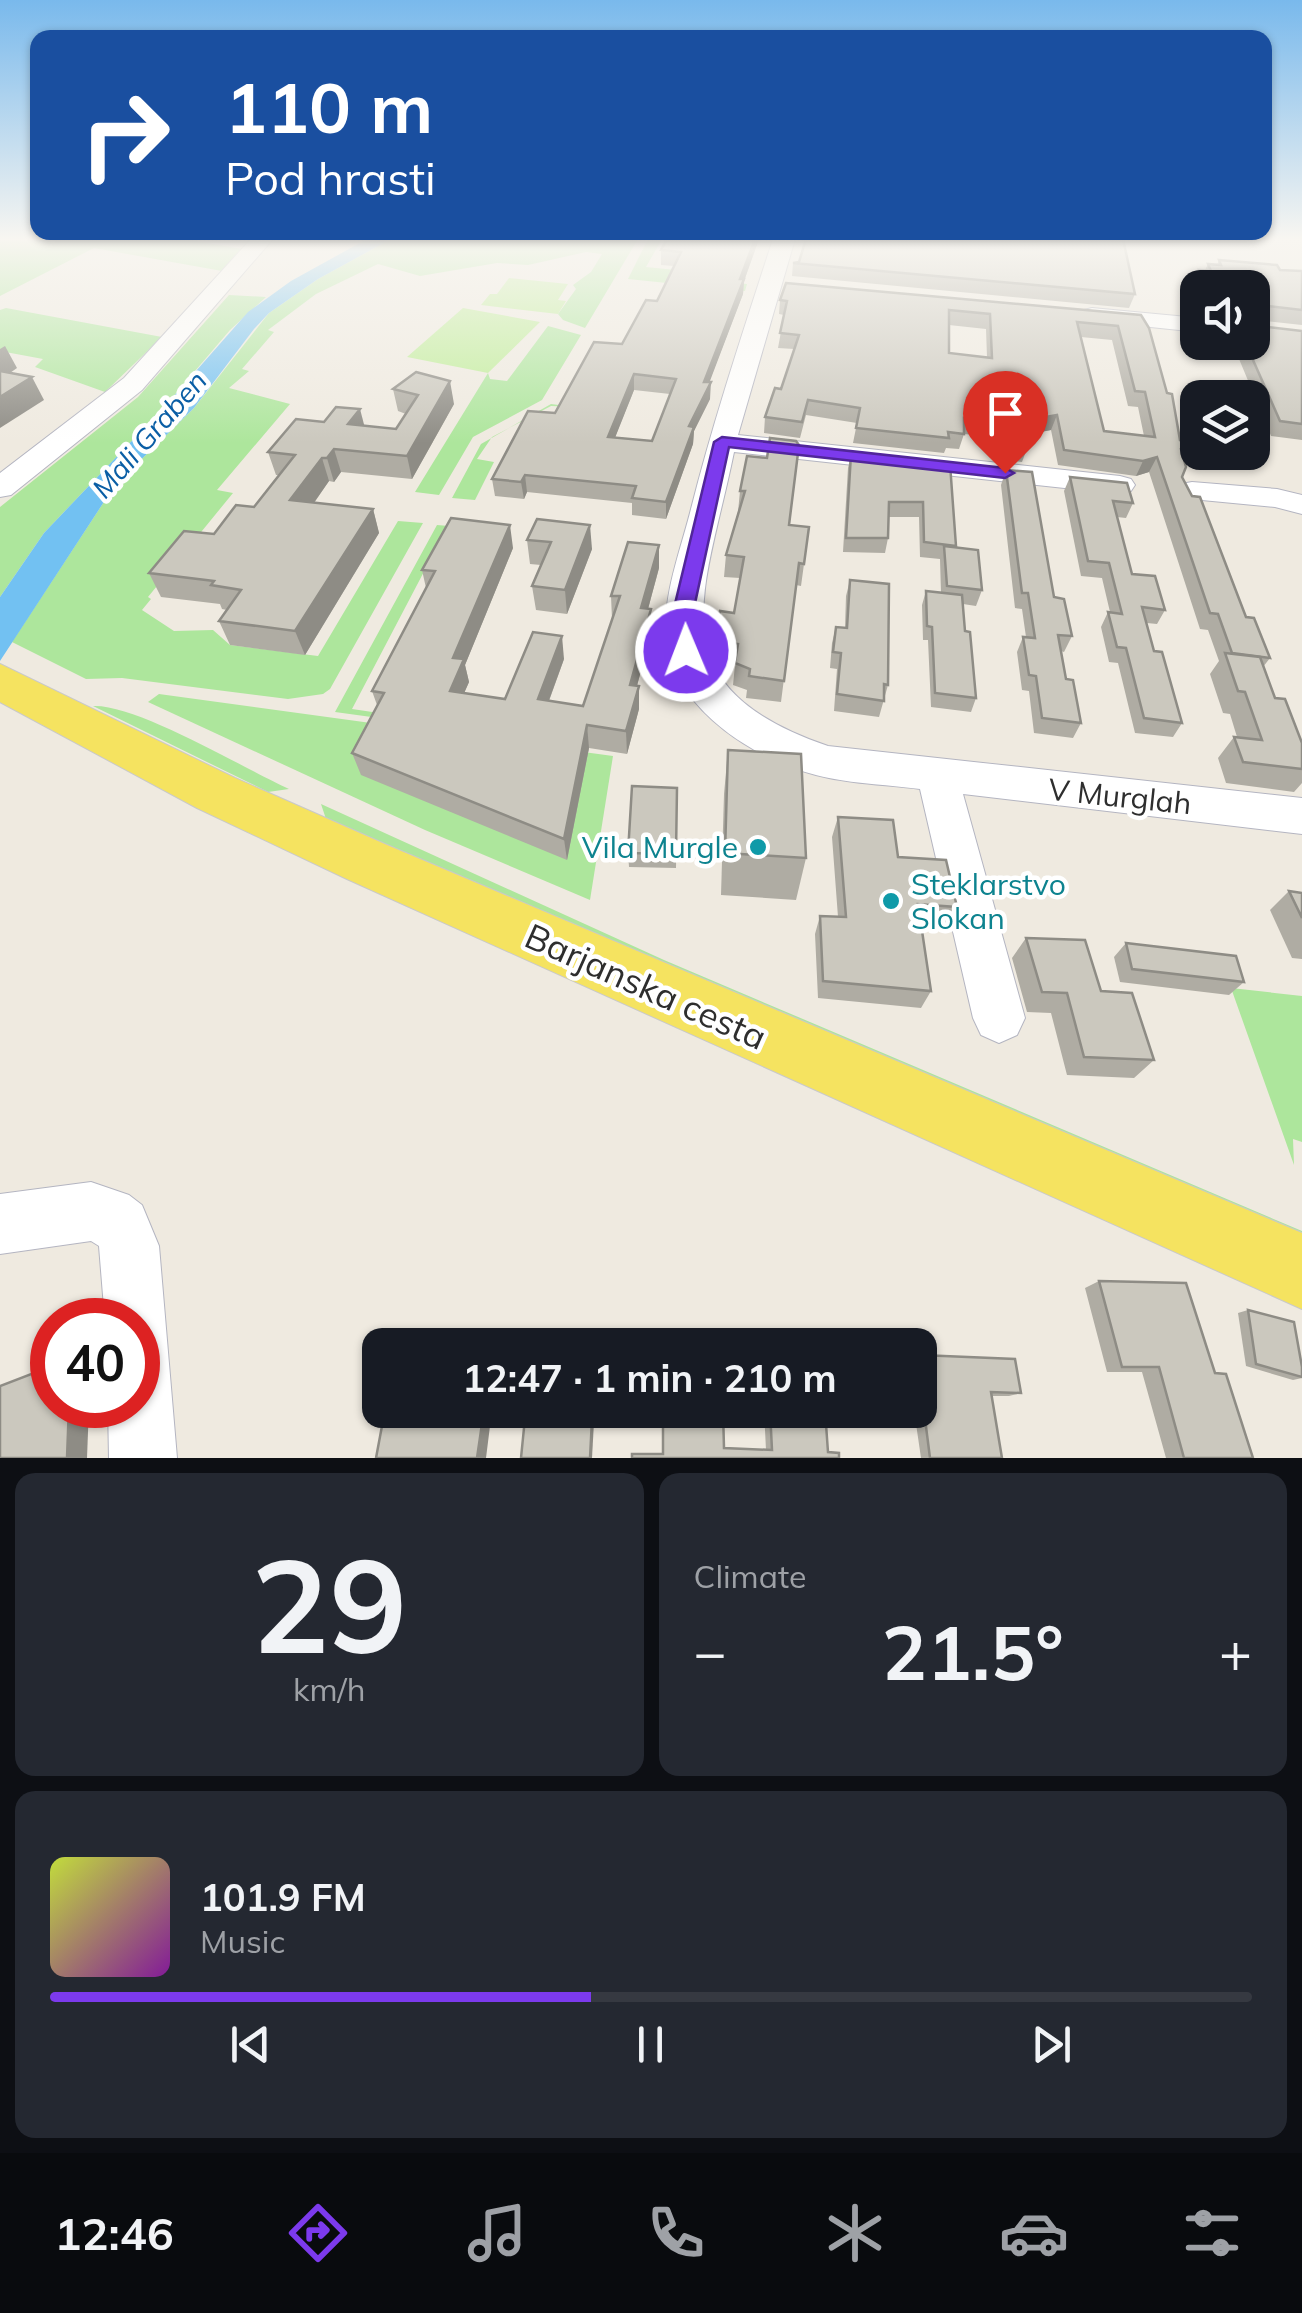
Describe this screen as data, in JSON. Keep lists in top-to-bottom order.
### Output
{
  "streets": {
    "main road": ["Barjanska cesta"],
    "street": ["V Murglah"]
  },
  "water": ["Mali Graben"],
  "places": ["Vila Murgle", "Steklarstvo Slokan"],
  "page": {
    "turn": ["110 m", "Pod hrasti"],
    "limit": "40",
    "trip": "12:47 · 1 min · 210 m",
    "tile": [
      ["29", "km/h"],
      "Climate"
    ],
    "heat": ["−", "21.5°", "+"],
    "song": ["101.9 FM", "Music"],
    "tabs": "12:46"
  }
}
